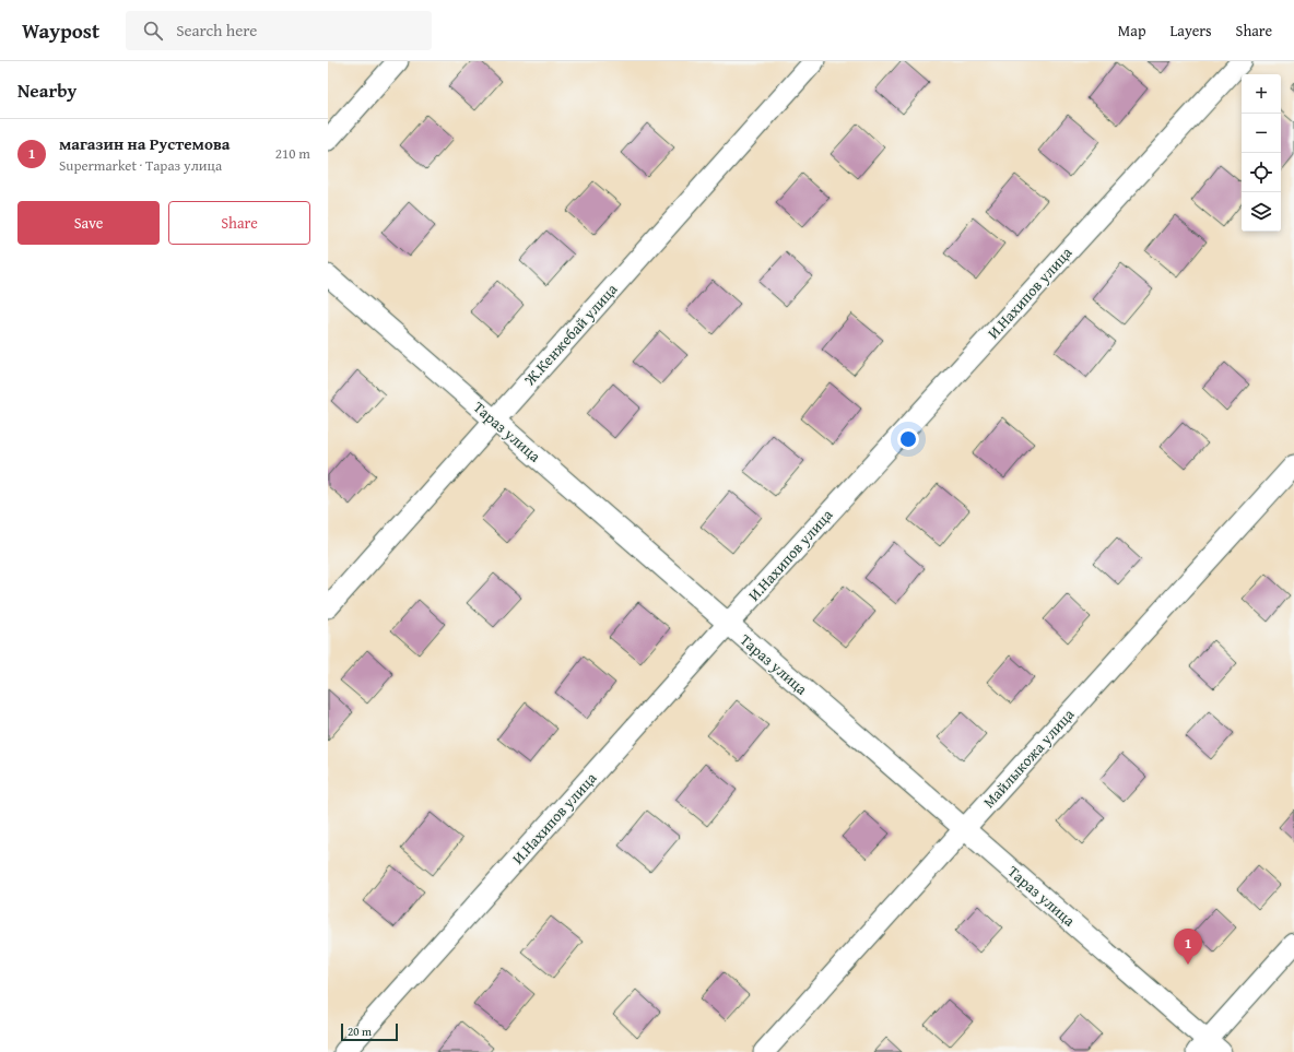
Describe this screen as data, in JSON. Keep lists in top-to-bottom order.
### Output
{
  "streets": {
    "street": [
      "И.Нахипов улица",
      "Ж.Кенжебай улица",
      "Тараз улица",
      "Майлыкожа улица"
    ]
  },
  "crossings": [
    ["И.Нахипов улица", "Тараз улица"],
    ["Ж.Кенжебай улица", "Тараз улица"],
    ["Тараз улица", "Майлыкожа улица"]
  ],
  "scale_bar": "20 m",
  "page": {
    "header": "Waypost",
    "search": "Search here",
    "nav": ["Map", "Layers", "Share"],
    "heading": "Nearby",
    "map_buttons": ["+", "−"],
    "list": [
      {
        "mark": "1",
        "name": "магазин на Рустемова",
        "note": "Supermarket · Тараз улица",
        "value": "210 m"
      }
    ],
    "buttons": ["Save", "Share"],
    "pins": "1",
    "scale": "20 m"
  }
}
